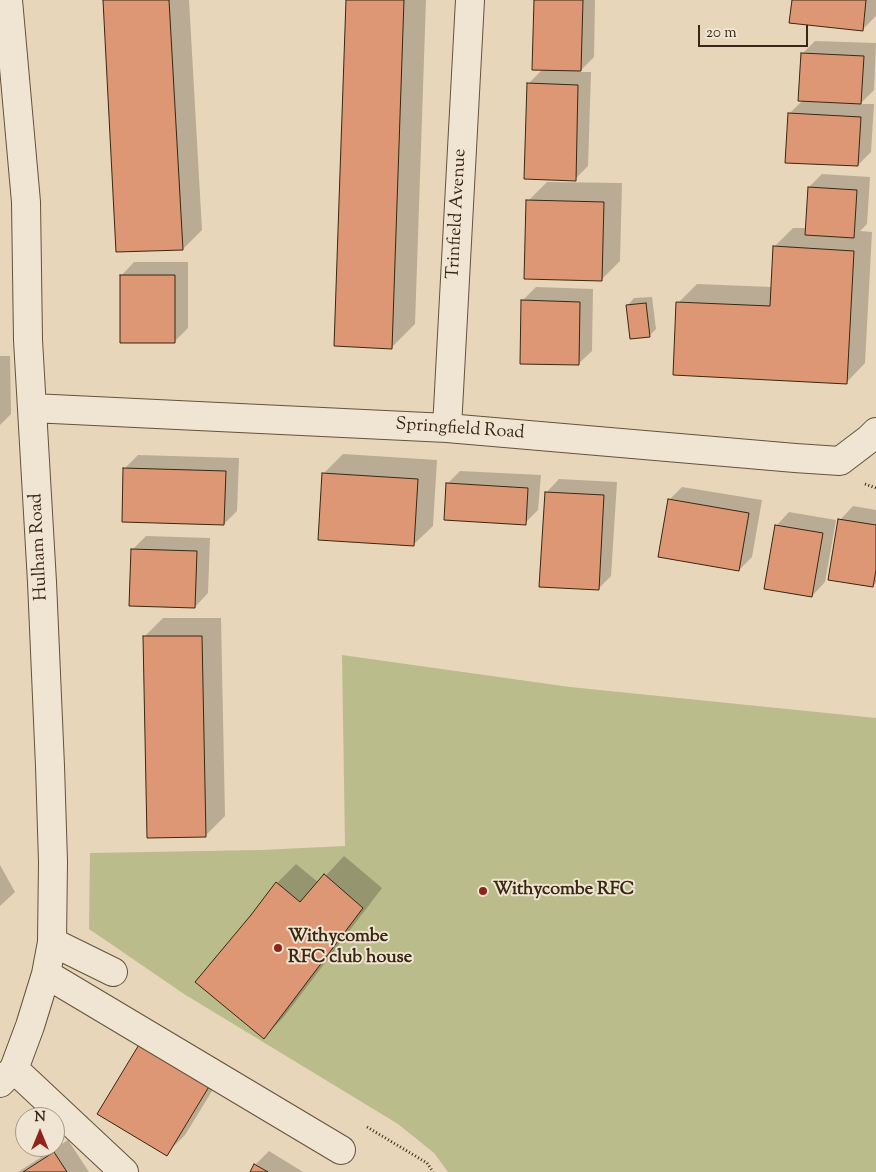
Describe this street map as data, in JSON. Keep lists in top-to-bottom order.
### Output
{
  "streets": {
    "street": ["Trinfield Avenue", "Springfield Road", "Hulham Road"]
  },
  "crossings": [
    ["Trinfield Avenue", "Springfield Road"],
    ["Springfield Road", "Hulham Road"]
  ],
  "places": ["Withycombe RFC", "Withycombe RFC club house"],
  "scale_bar": "20 m",
  "north": "top"
}
